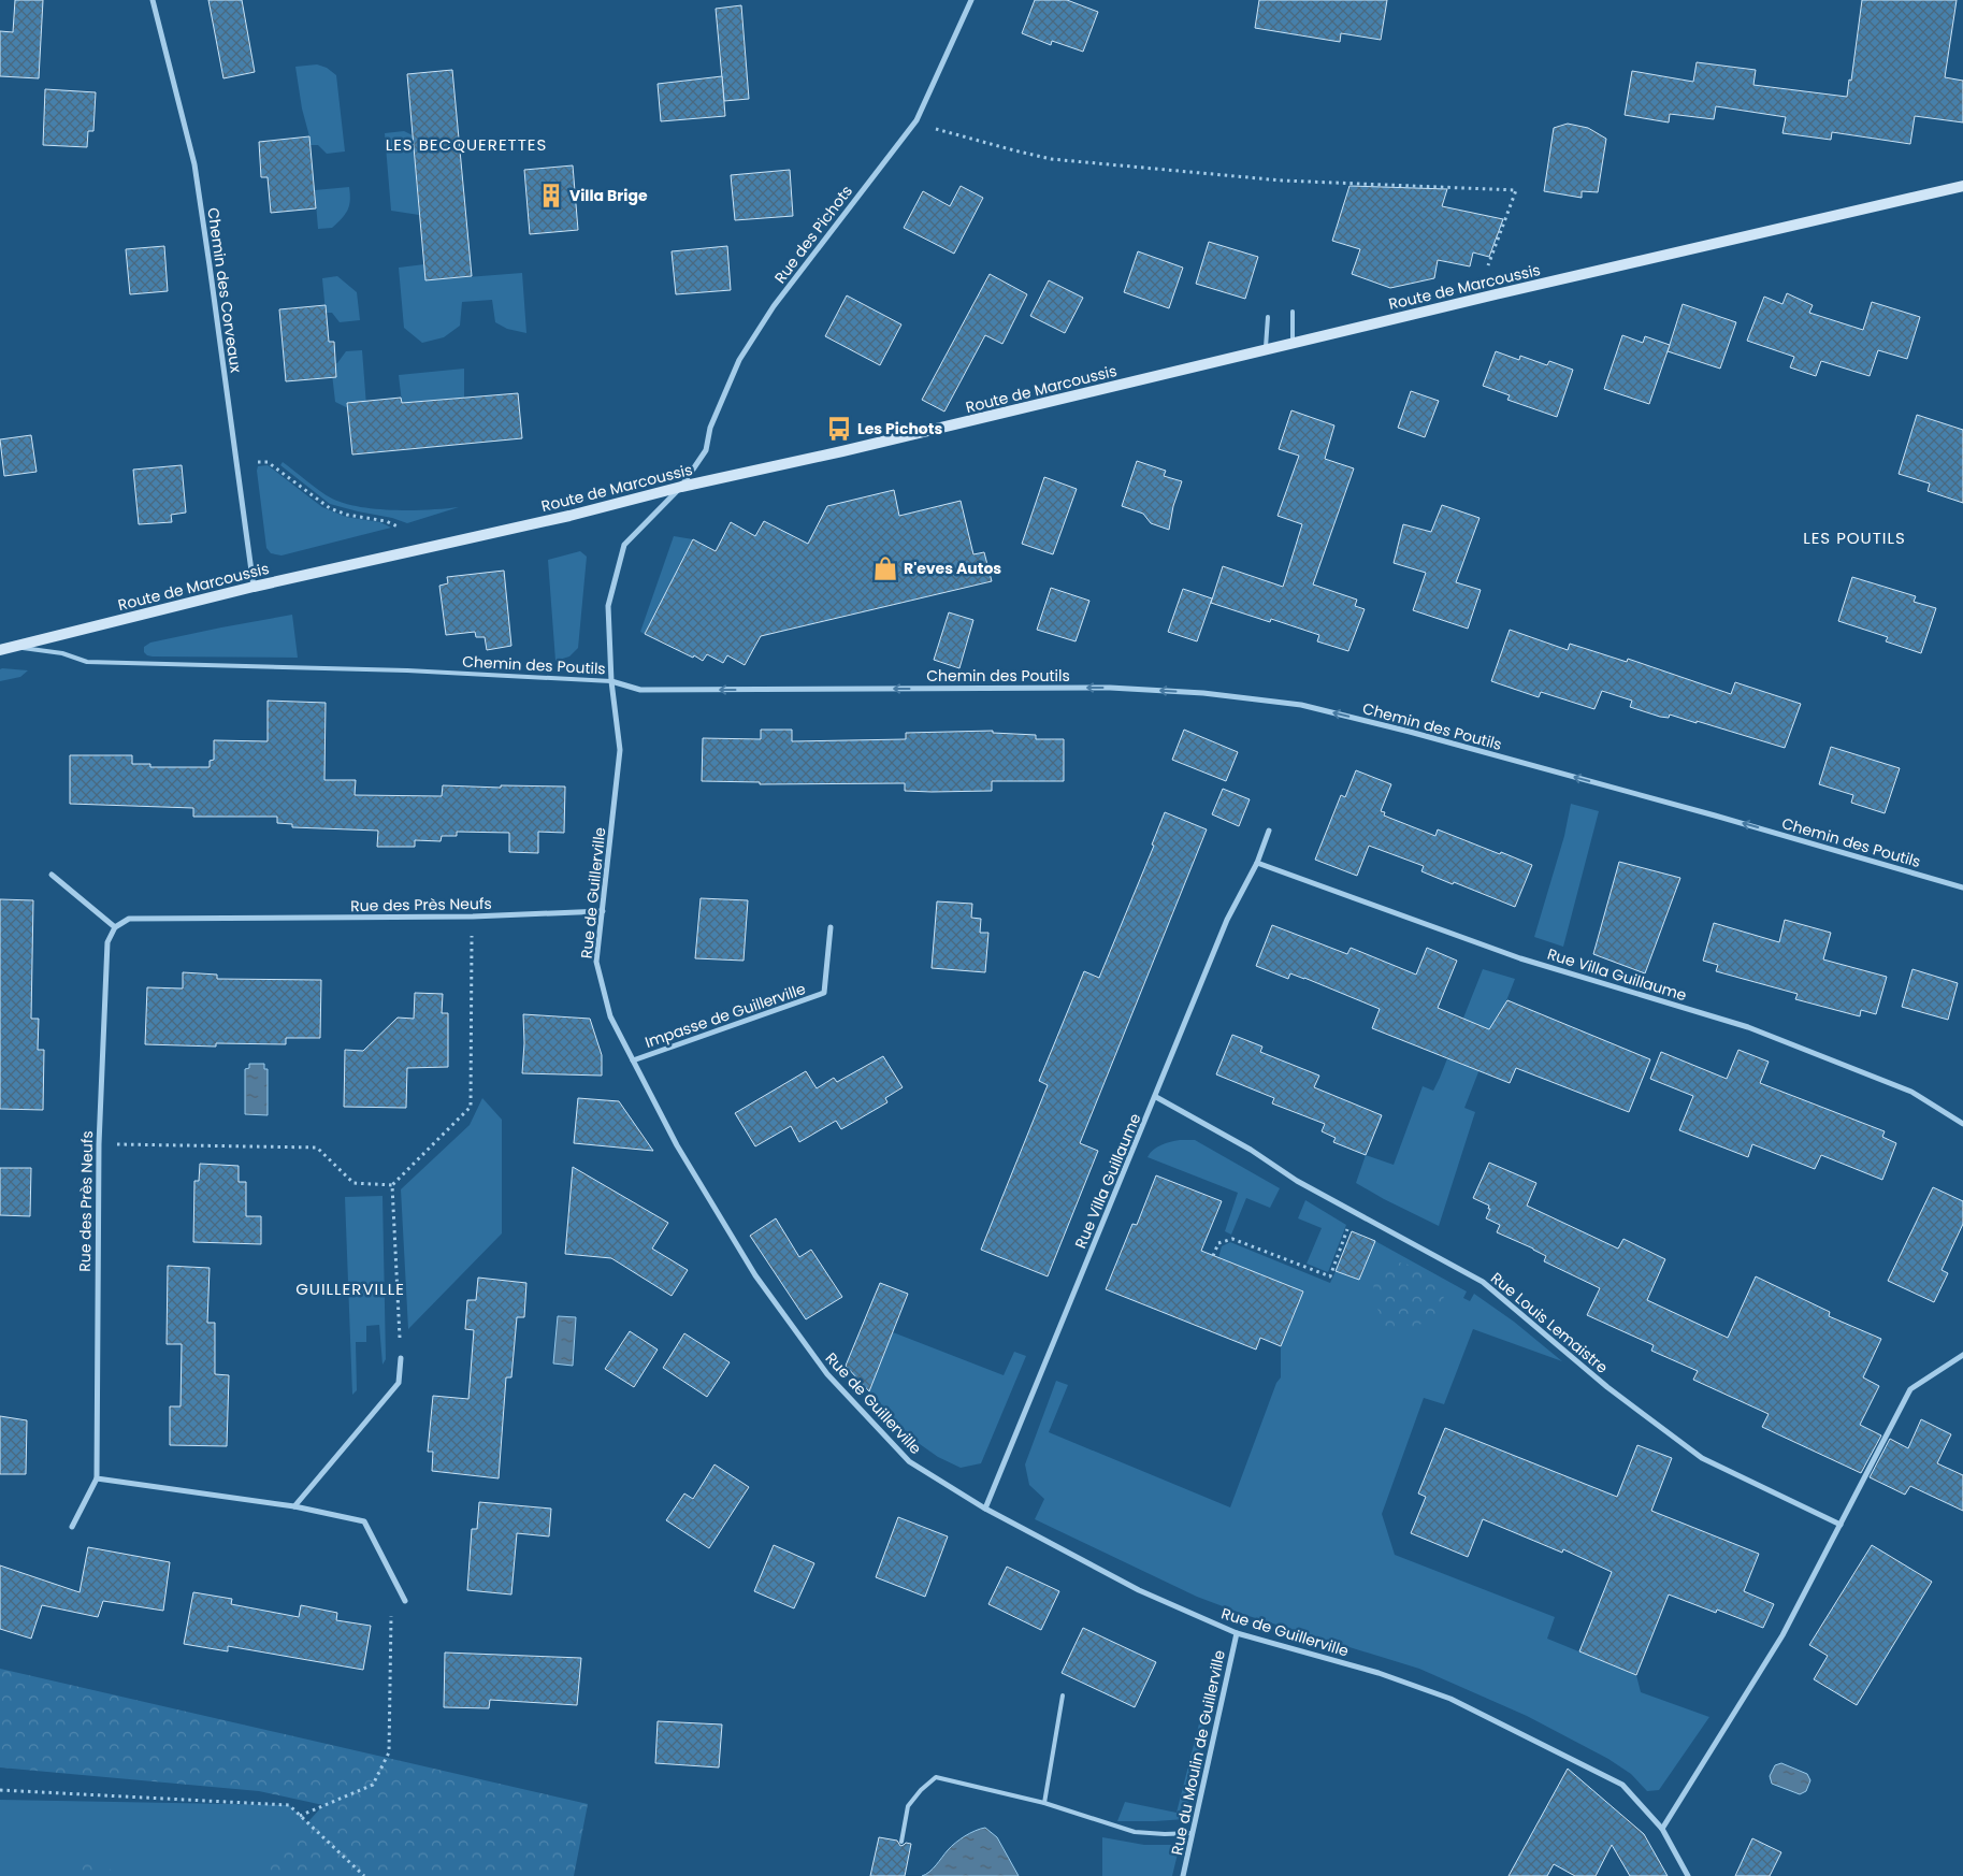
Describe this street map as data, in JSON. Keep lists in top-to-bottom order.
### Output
{
  "streets": {
    "main road": ["Route de Marcoussis"],
    "street": [
      "Rue des Pichots",
      "Chemin des Corveaux",
      "Chemin des Poutils",
      "Rue de Guillerville",
      "Rue des Près Neufs",
      "Rue Villa Guillaume",
      "Impasse de Guillerville",
      "Rue Louis Lemaistre",
      "Rue du Moulin de Guillerville"
    ]
  },
  "crossings": [
    ["Rue des Pichots", "Route de Marcoussis"],
    ["Rue des Pichots", "Rue de Guillerville"],
    ["Route de Marcoussis", "Chemin des Corveaux"],
    ["Route de Marcoussis", "Chemin des Poutils"],
    ["Route de Marcoussis", "Rue de Guillerville"],
    ["Chemin des Poutils", "Rue de Guillerville"],
    ["Rue de Guillerville", "Rue des Près Neufs"],
    ["Rue de Guillerville", "Rue Villa Guillaume"],
    ["Rue de Guillerville", "Impasse de Guillerville"],
    ["Rue de Guillerville", "Rue du Moulin de Guillerville"],
    ["Rue Villa Guillaume", "Rue Louis Lemaistre"]
  ],
  "one_way": ["Chemin des Poutils"],
  "districts": ["LES BECQUERETTES", "LES POUTILS", "GUILLERVILLE"],
  "places": {
    "building": ["Villa Brige"],
    "bus stop": ["Les Pichots"],
    "shop": ["R'eves Autos"]
  }
}
